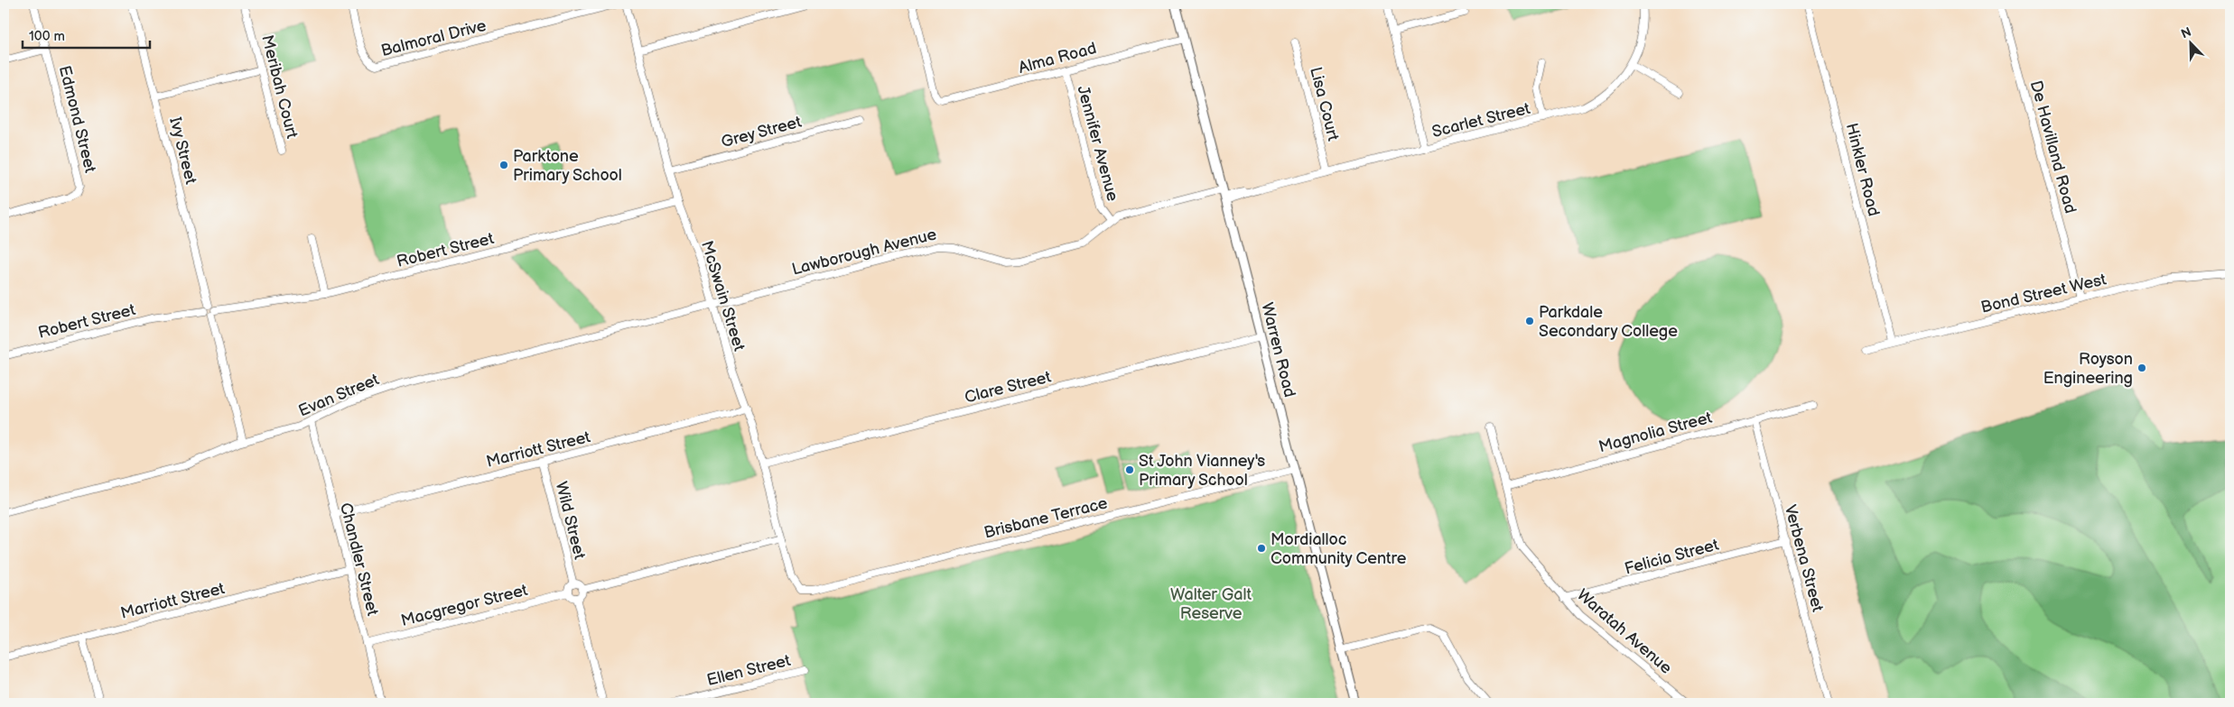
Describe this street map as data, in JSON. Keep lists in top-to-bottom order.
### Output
{
  "streets": {
    "street": [
      "Balmoral Drive",
      "Alma Road",
      "Meribah Court",
      "Lisa Court",
      "Edmond Street",
      "Scarlet Street",
      "Grey Street",
      "Jennifer Avenue",
      "De Havilland Road",
      "Ivy Street",
      "Hinkler Road",
      "Robert Street",
      "Lawborough Avenue",
      "Bond Street West",
      "McSwain Street",
      "Warren Road",
      "Clare Street",
      "Evan Street",
      "Magnolia Street",
      "Marriott Street",
      "Brisbane Terrace",
      "Wild Street",
      "Felicia Street",
      "Verbena Street",
      "Chandler Street",
      "Macgregor Street",
      "Waratah Avenue",
      "Ellen Street"
    ]
  },
  "crossings": [
    ["Alma Road", "Jennifer Avenue"],
    ["Alma Road", "Warren Road"],
    ["Lisa Court", "Scarlet Street"],
    ["Scarlet Street", "Lawborough Avenue"],
    ["Scarlet Street", "Warren Road"],
    ["Grey Street", "McSwain Street"],
    ["Jennifer Avenue", "Lawborough Avenue"],
    ["De Havilland Road", "Bond Street West"],
    ["Ivy Street", "Robert Street"],
    ["Hinkler Road", "Bond Street West"],
    ["Robert Street", "McSwain Street"],
    ["Lawborough Avenue", "McSwain Street"],
    ["Lawborough Avenue", "Warren Road"],
    ["Lawborough Avenue", "Evan Street"],
    ["McSwain Street", "Clare Street"],
    ["McSwain Street", "Evan Street"],
    ["McSwain Street", "Marriott Street"],
    ["McSwain Street", "Brisbane Terrace"],
    ["Warren Road", "Clare Street"],
    ["Warren Road", "Brisbane Terrace"],
    ["Evan Street", "Chandler Street"],
    ["Magnolia Street", "Verbena Street"],
    ["Magnolia Street", "Waratah Avenue"],
    ["Marriott Street", "Wild Street"],
    ["Marriott Street", "Chandler Street"],
    ["Wild Street", "Macgregor Street"],
    ["Felicia Street", "Verbena Street"],
    ["Felicia Street", "Waratah Avenue"],
    ["Chandler Street", "Macgregor Street"]
  ],
  "parks": ["Walter Galt Reserve"],
  "places": [
    "Parktone Primary School",
    "Parkdale Secondary College",
    "Royson Engineering",
    "St John Vianney's Primary School",
    "Mordialloc Community Centre"
  ],
  "scale_bar": "100 m",
  "north": "top left"
}
